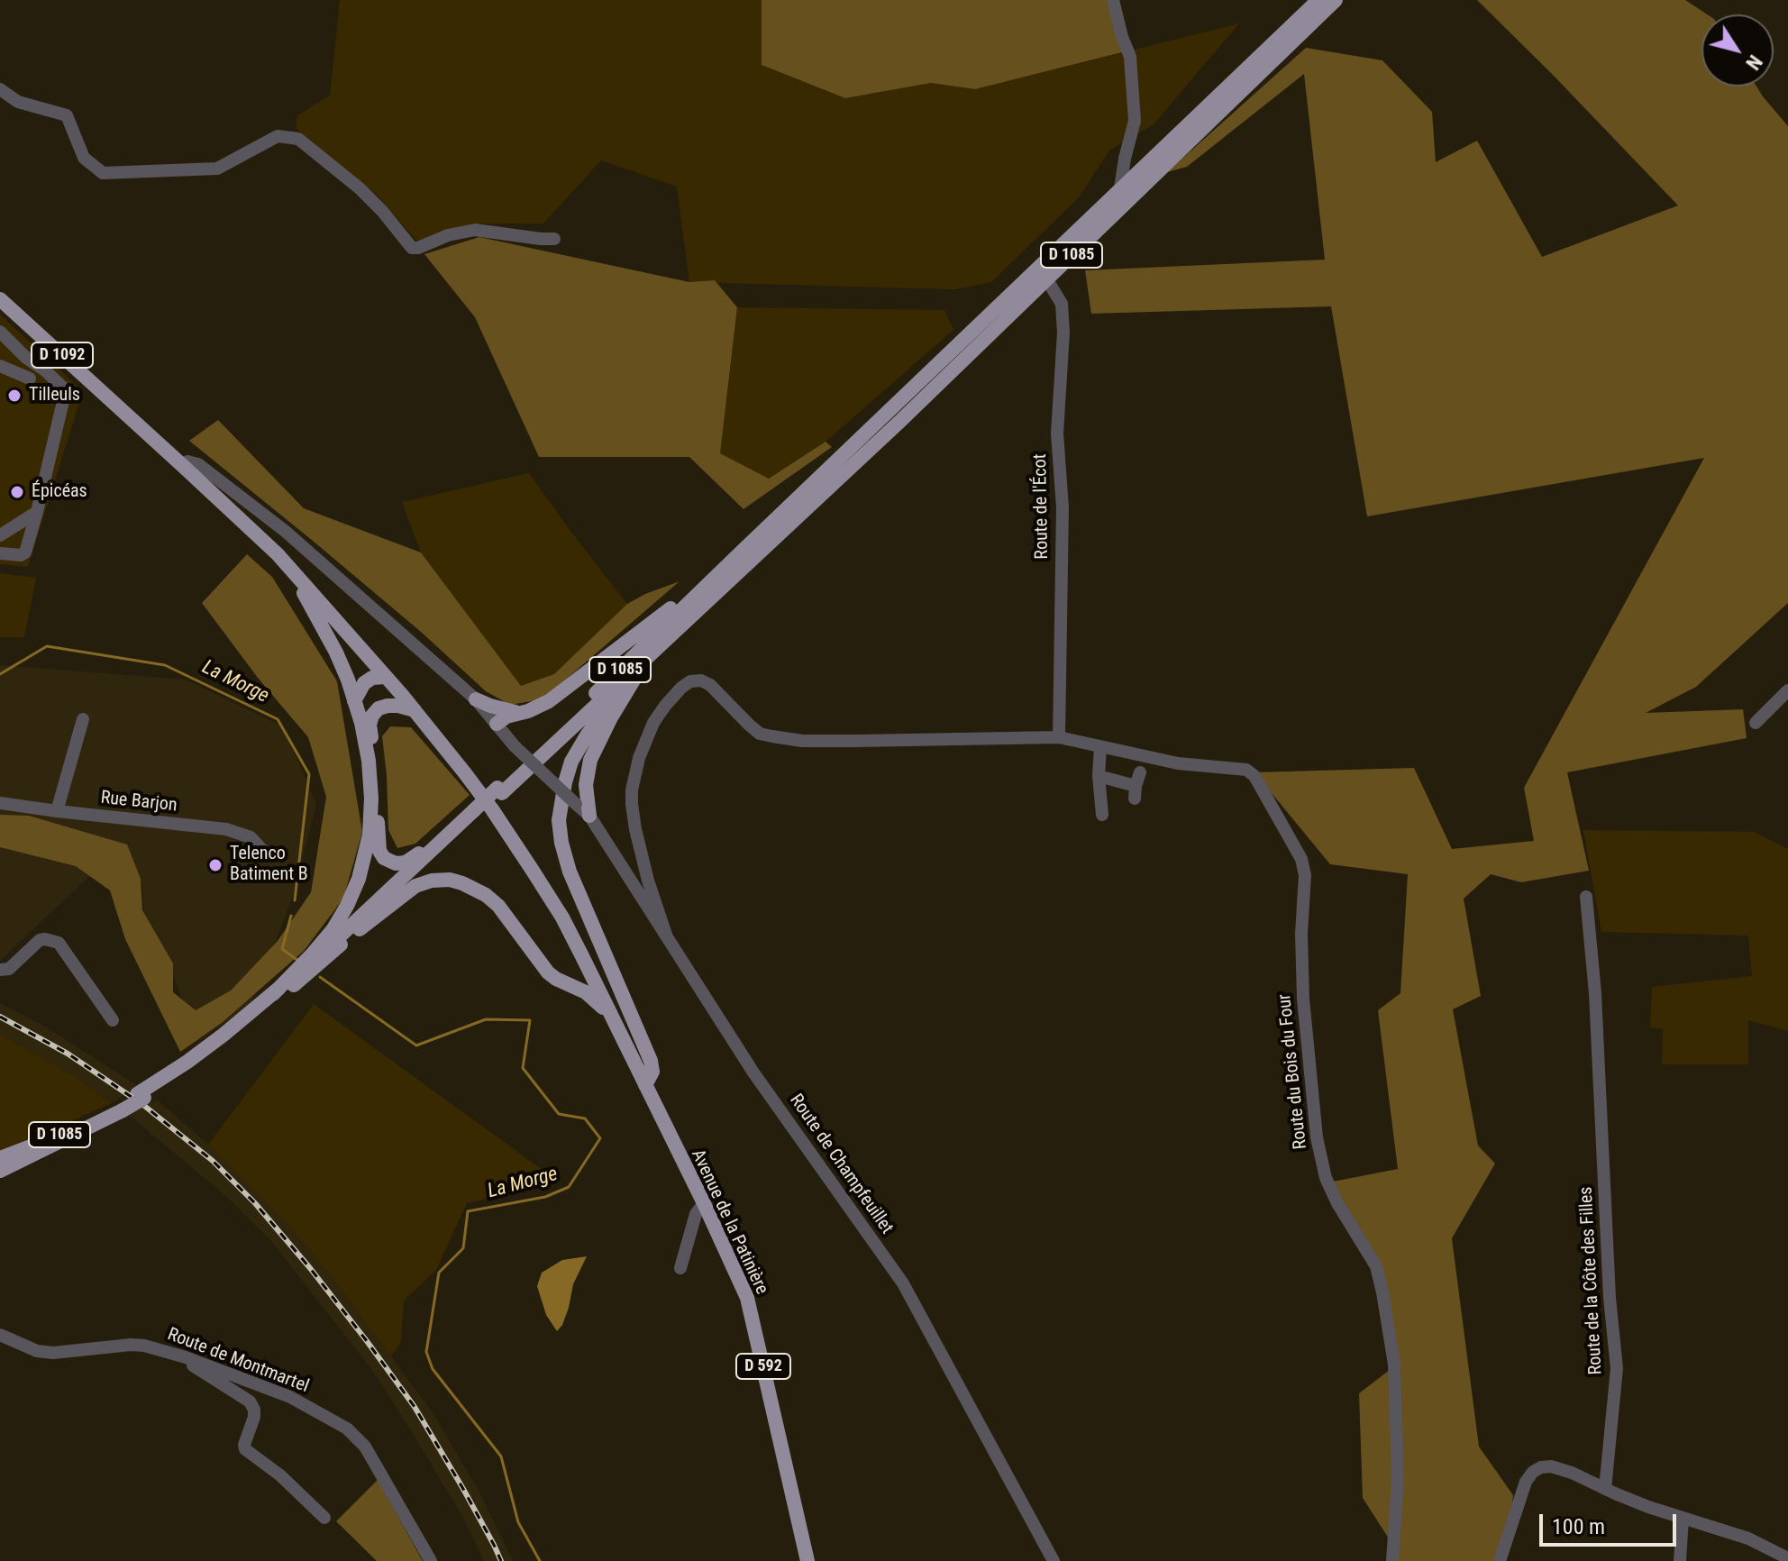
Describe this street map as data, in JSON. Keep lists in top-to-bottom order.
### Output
{
  "streets": {
    "main road": [
      "D 1085",
      "D 1092",
      "Avenue de la Patinière",
      "D 592"
    ],
    "street": [
      "Route de l'Écot",
      "Rue Barjon",
      "Route du Bois du Four",
      "Route de Champfeuillet",
      "Route de la Côte des Filles",
      "Route de Montmartel"
    ]
  },
  "crossings": [
    ["D 1085", "D 1092"],
    ["D 1085", "Route de l'Écot"],
    ["D 1085", "D 592"],
    ["D 1092", "Route de Champfeuillet"],
    ["D 1092", "D 592"],
    ["Route de l'Écot", "Route du Bois du Four"],
    ["Route du Bois du Four", "Route de Champfeuillet"],
    ["Avenue de la Patinière", "D 592"]
  ],
  "water": ["La Morge"],
  "places": ["Tilleuls", "Épicéas", "Telenco Batiment B"],
  "scale_bar": "100 m",
  "north": "bottom right"
}
